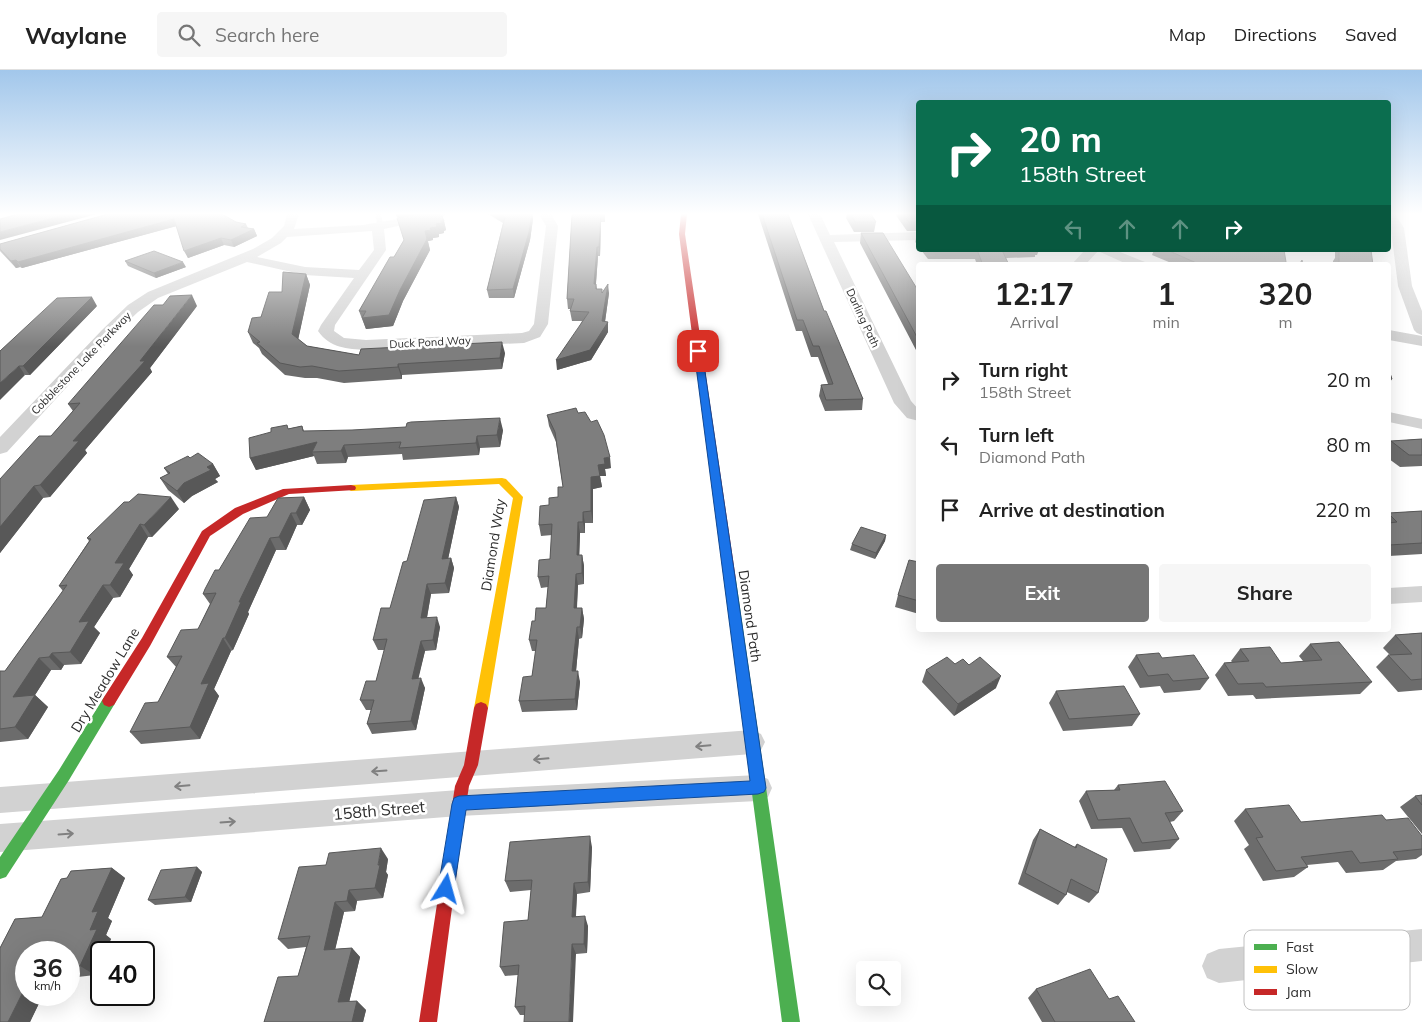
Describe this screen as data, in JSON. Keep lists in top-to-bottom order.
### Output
{
  "streets": {
    "street": [
      "Darling Path",
      "Duck Pond Way",
      "Cobblestone Lake Parkway",
      "Diamond Way",
      "Diamond Path",
      "Dry Meadow Lane",
      "158th Street"
    ]
  },
  "crossings": [
    ["Diamond Way", "Dry Meadow Lane"],
    ["Diamond Path", "158th Street"],
    ["Dry Meadow Lane", "158th Street"]
  ],
  "legend": ["Fast", "Slow", "Jam"],
  "page": {
    "header": "Waylane",
    "search": "Search here",
    "nav": ["Map", "Directions", "Saved"],
    "turn": ["20 m", "158th Street"],
    "eta": [
      "12:17",
      "Arrival",
      "1",
      "min",
      "320",
      "m"
    ],
    "list": [
      {
        "name": "Turn right",
        "note": "158th Street",
        "value": "20 m"
      },
      {
        "name": "Turn left",
        "note": "Diamond Path",
        "value": "80 m"
      },
      {
        "name": "Arrive at destination",
        "value": "220 m"
      }
    ],
    "buttons": ["Exit", "Share"],
    "speed": "36 km/h",
    "limit": "40"
  }
}
